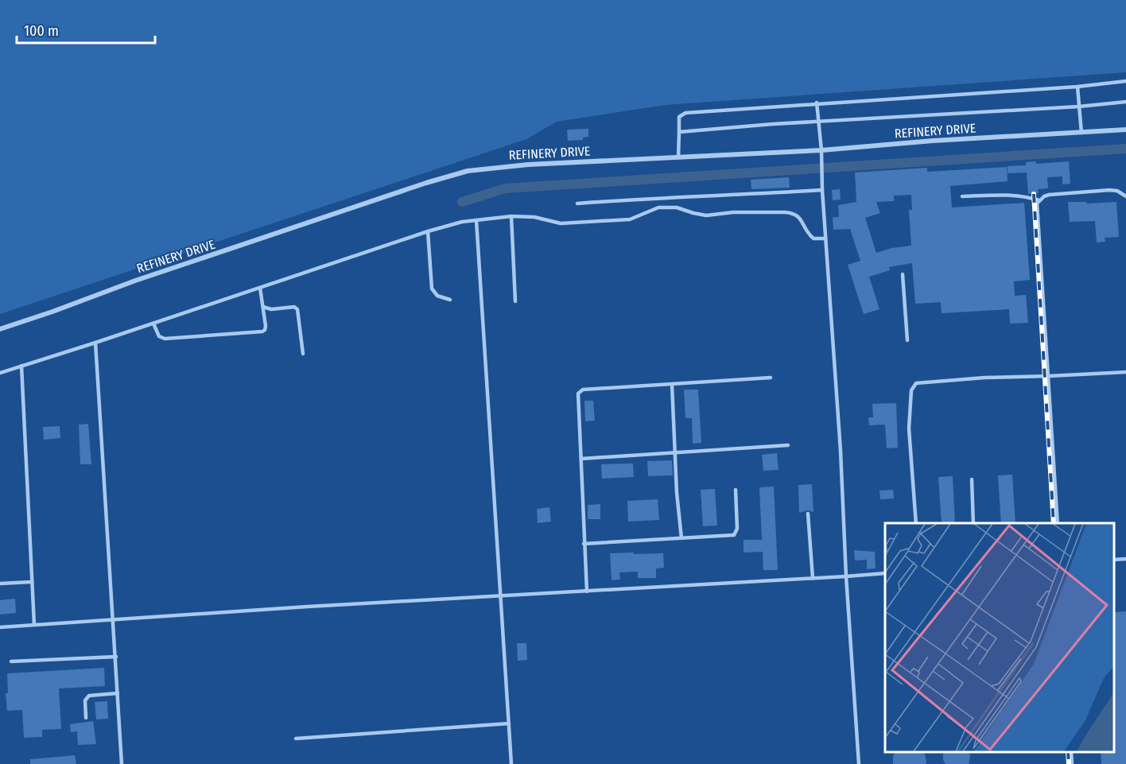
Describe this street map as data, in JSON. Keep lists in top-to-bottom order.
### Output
{
  "streets": {
    "street": ["REFINERY DRIVE"]
  },
  "scale_bar": "100 m"
}
